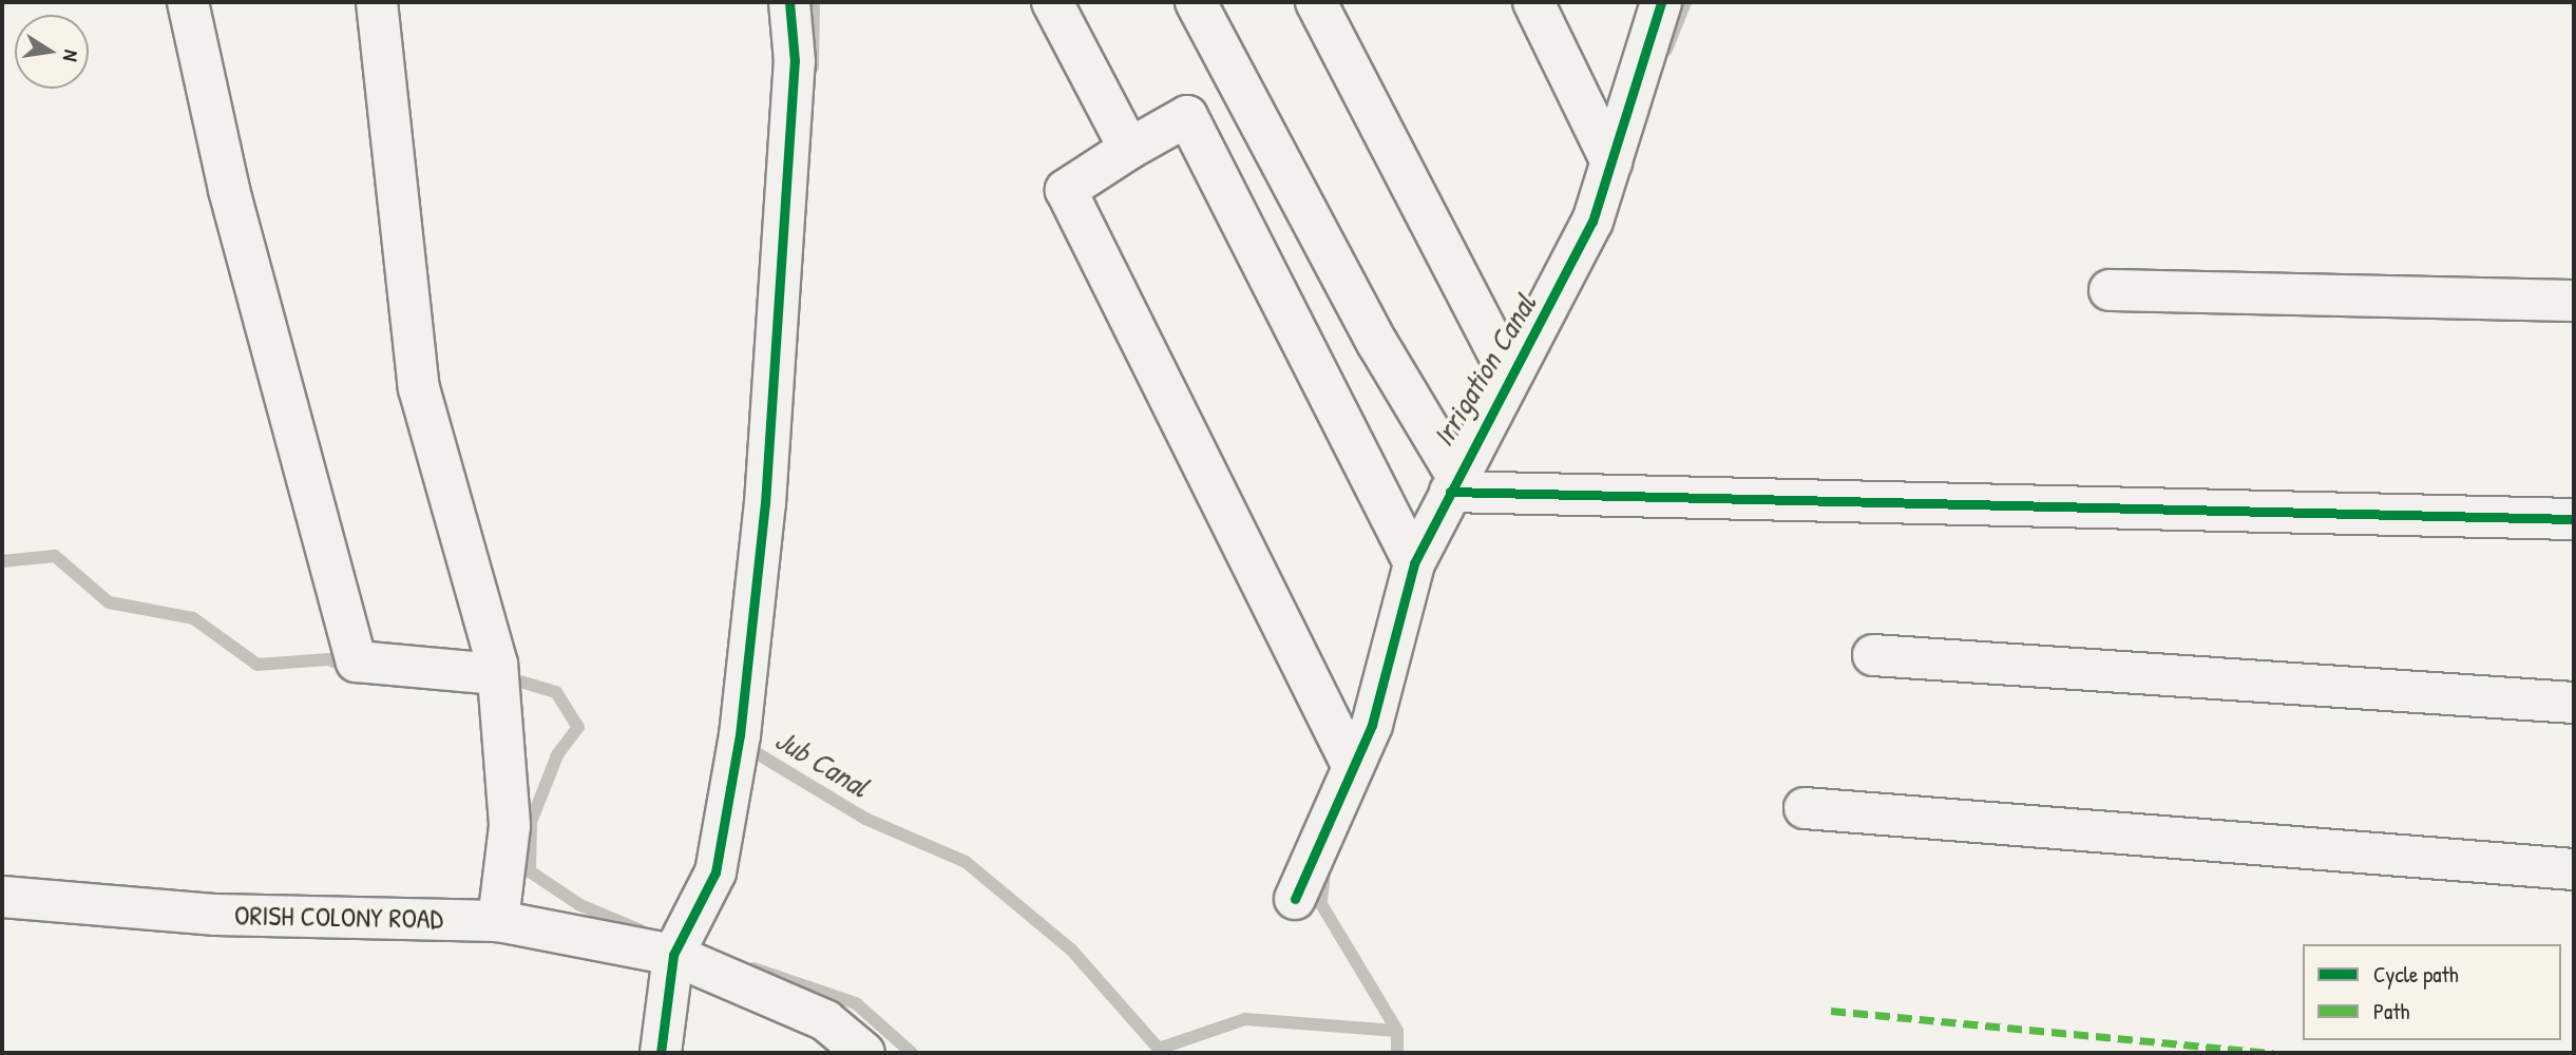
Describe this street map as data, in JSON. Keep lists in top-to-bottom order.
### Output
{
  "streets": {
    "street": ["ORISH COLONY ROAD"]
  },
  "water": ["Irrigation Canal", "Jub Canal"],
  "legend": ["Cycle path", "Path"],
  "north": "right"
}
